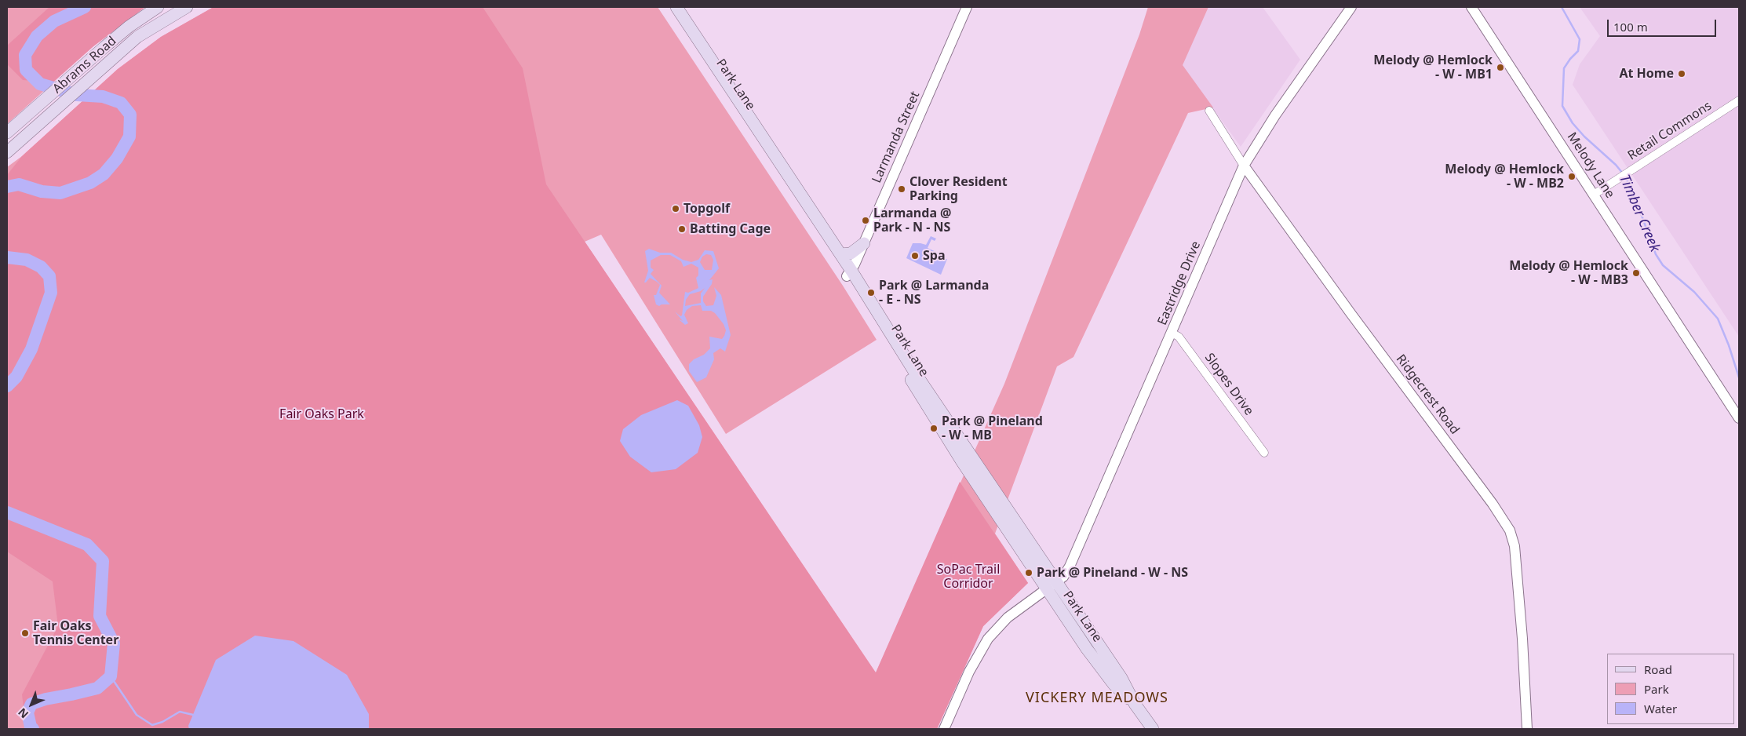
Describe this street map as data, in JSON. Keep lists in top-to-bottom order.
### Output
{
  "streets": {
    "main road": ["Abrams Road", "Park Lane"],
    "street": [
      "Retail Commons",
      "Larmanda Street",
      "Melody Lane",
      "Eastridge Drive",
      "Slopes Drive",
      "Ridgecrest Road"
    ]
  },
  "crossings": [
    ["Park Lane", "Larmanda Street"],
    ["Park Lane", "Eastridge Drive"],
    ["Retail Commons", "Melody Lane"],
    ["Eastridge Drive", "Slopes Drive"],
    ["Eastridge Drive", "Ridgecrest Road"]
  ],
  "districts": ["VICKERY MEADOWS"],
  "water": ["Timber Creek"],
  "parks": ["Fair Oaks Park", "SoPac Trail Corridor"],
  "places": [
    "Melody @ Hemlock - W - MB1",
    "At Home",
    "Melody @ Hemlock - W - MB2",
    "Clover Resident Parking",
    "Topgolf",
    "Larmanda @ Park - N - NS",
    "Batting Cage",
    "Spa",
    "Melody @ Hemlock - W - MB3",
    "Park @ Larmanda - E - NS",
    "Park @ Pineland - W - MB",
    "Park @ Pineland - W - NS",
    "Fair Oaks Tennis Center"
  ],
  "legend": ["Road", "Park", "Water"],
  "scale_bar": "100 m",
  "north": "bottom left"
}
